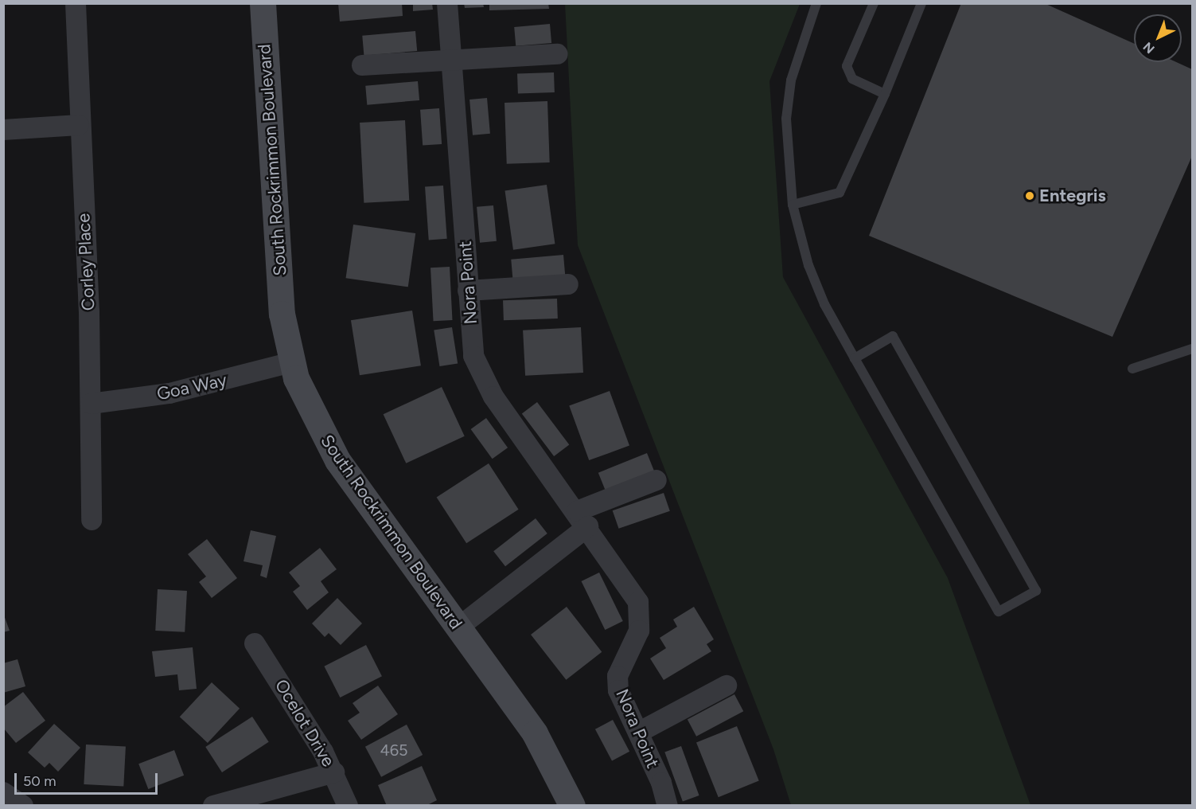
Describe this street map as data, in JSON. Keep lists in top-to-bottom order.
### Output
{
  "streets": {
    "main road": ["South Rockrimmon Boulevard"],
    "street": [
      "Corley Place",
      "Nora Point",
      "Goa Way",
      "Ocelot Drive"
    ]
  },
  "crossings": [
    ["South Rockrimmon Boulevard", "Goa Way"],
    ["Corley Place", "Goa Way"]
  ],
  "places": ["Entegris"],
  "house_numbers": ["465"],
  "scale_bar": "50 m",
  "north": "bottom left"
}
